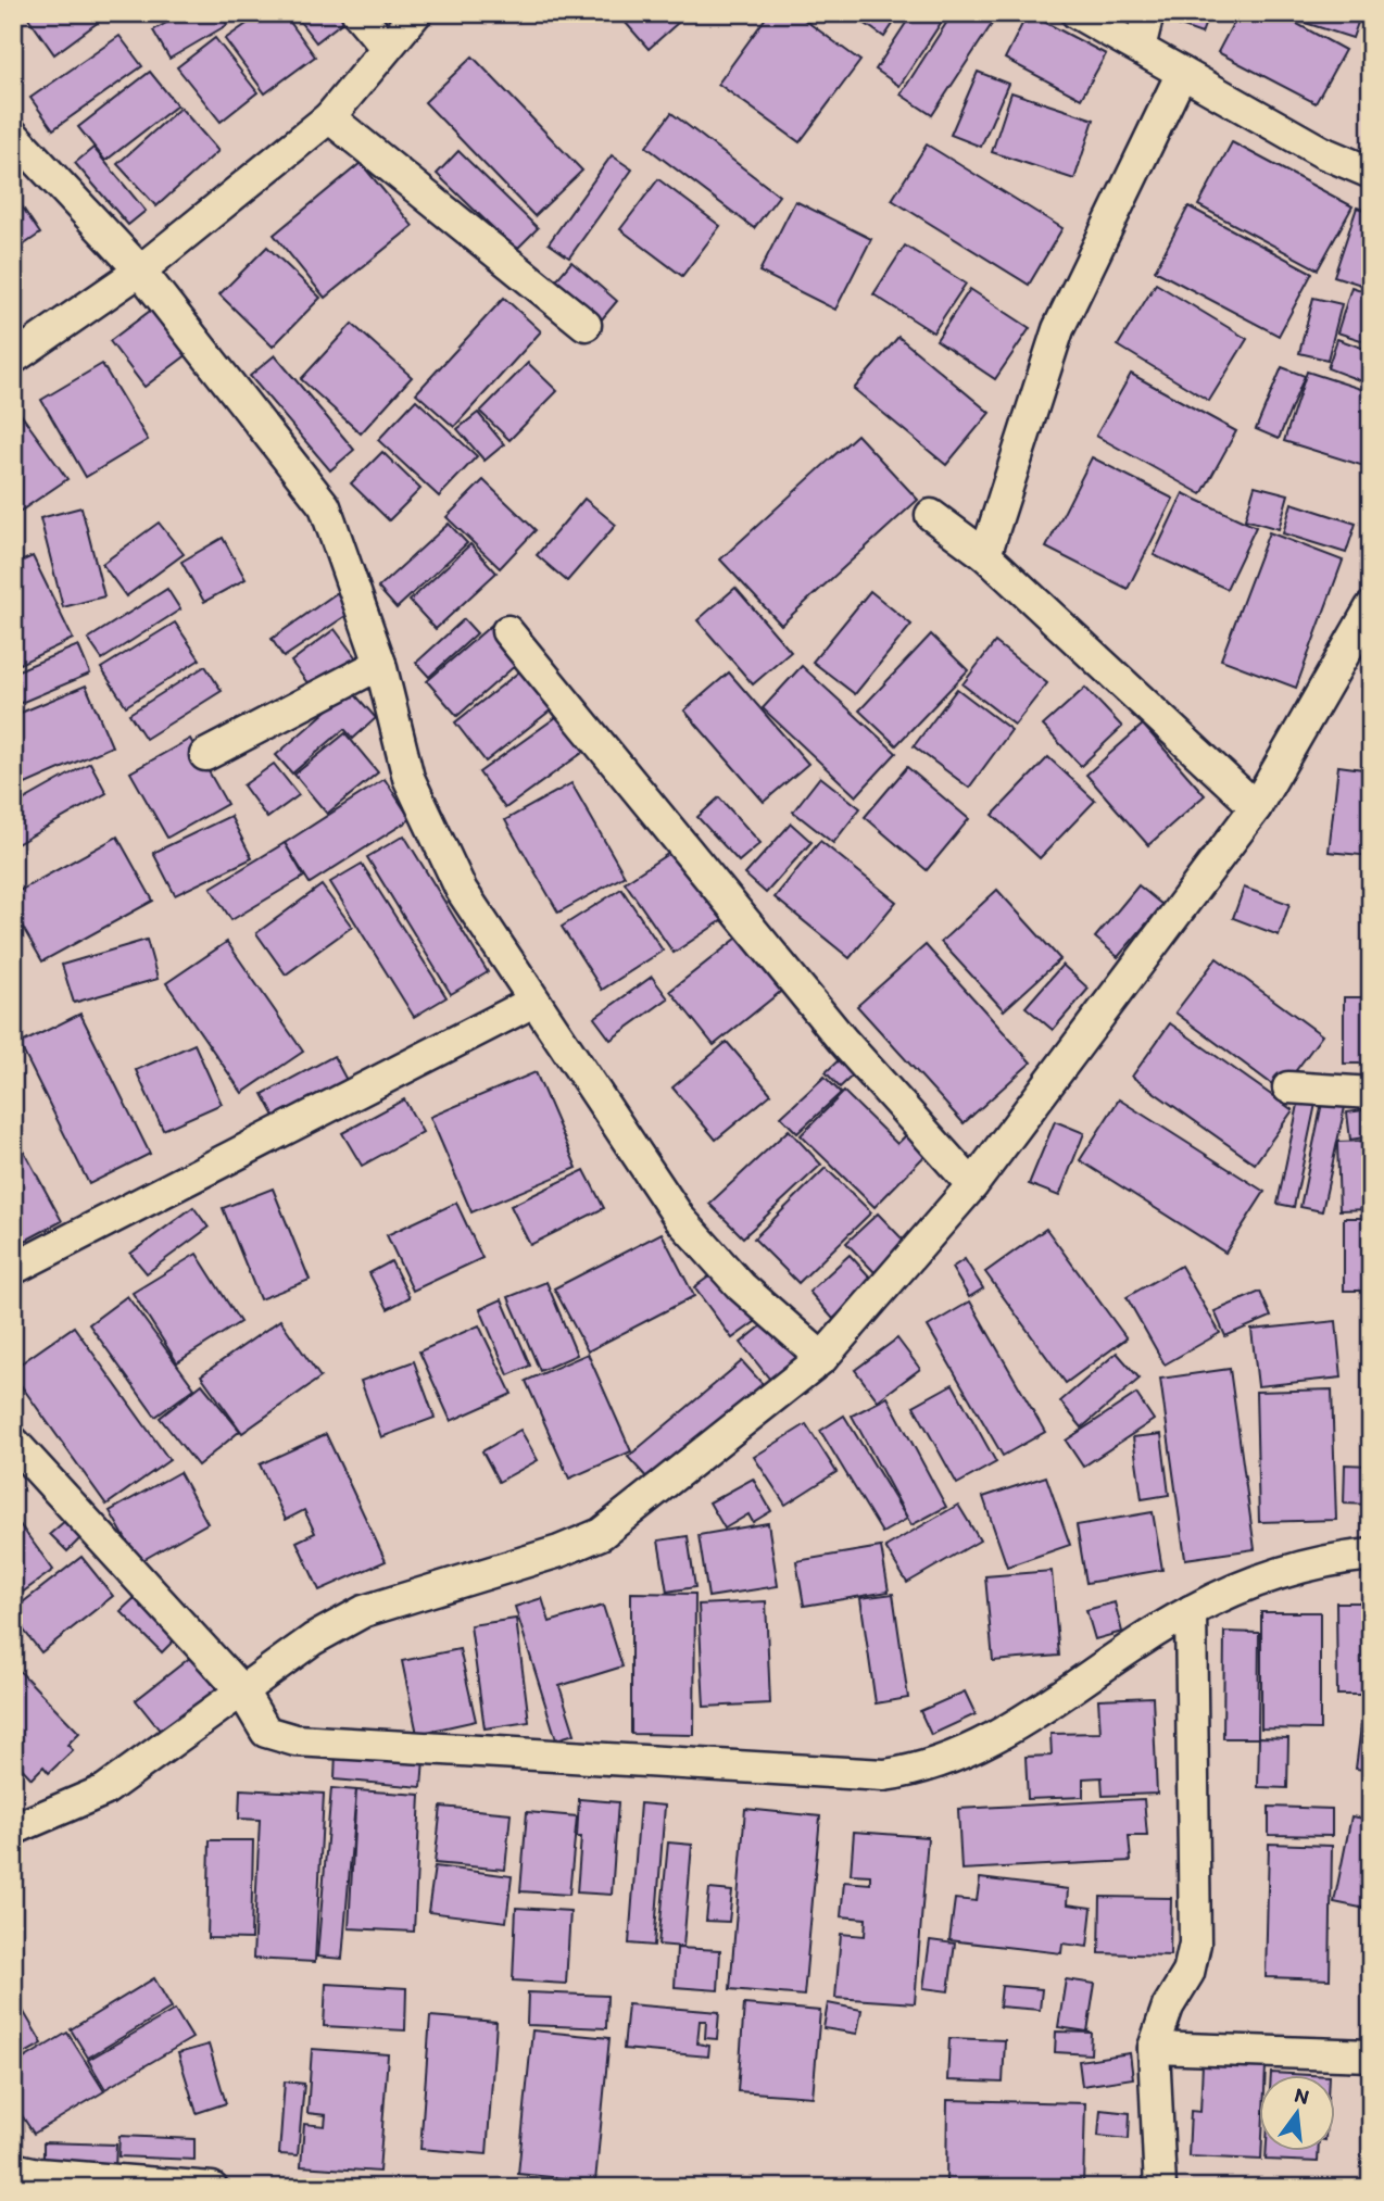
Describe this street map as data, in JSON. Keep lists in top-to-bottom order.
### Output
{
  "north": "top"
}
